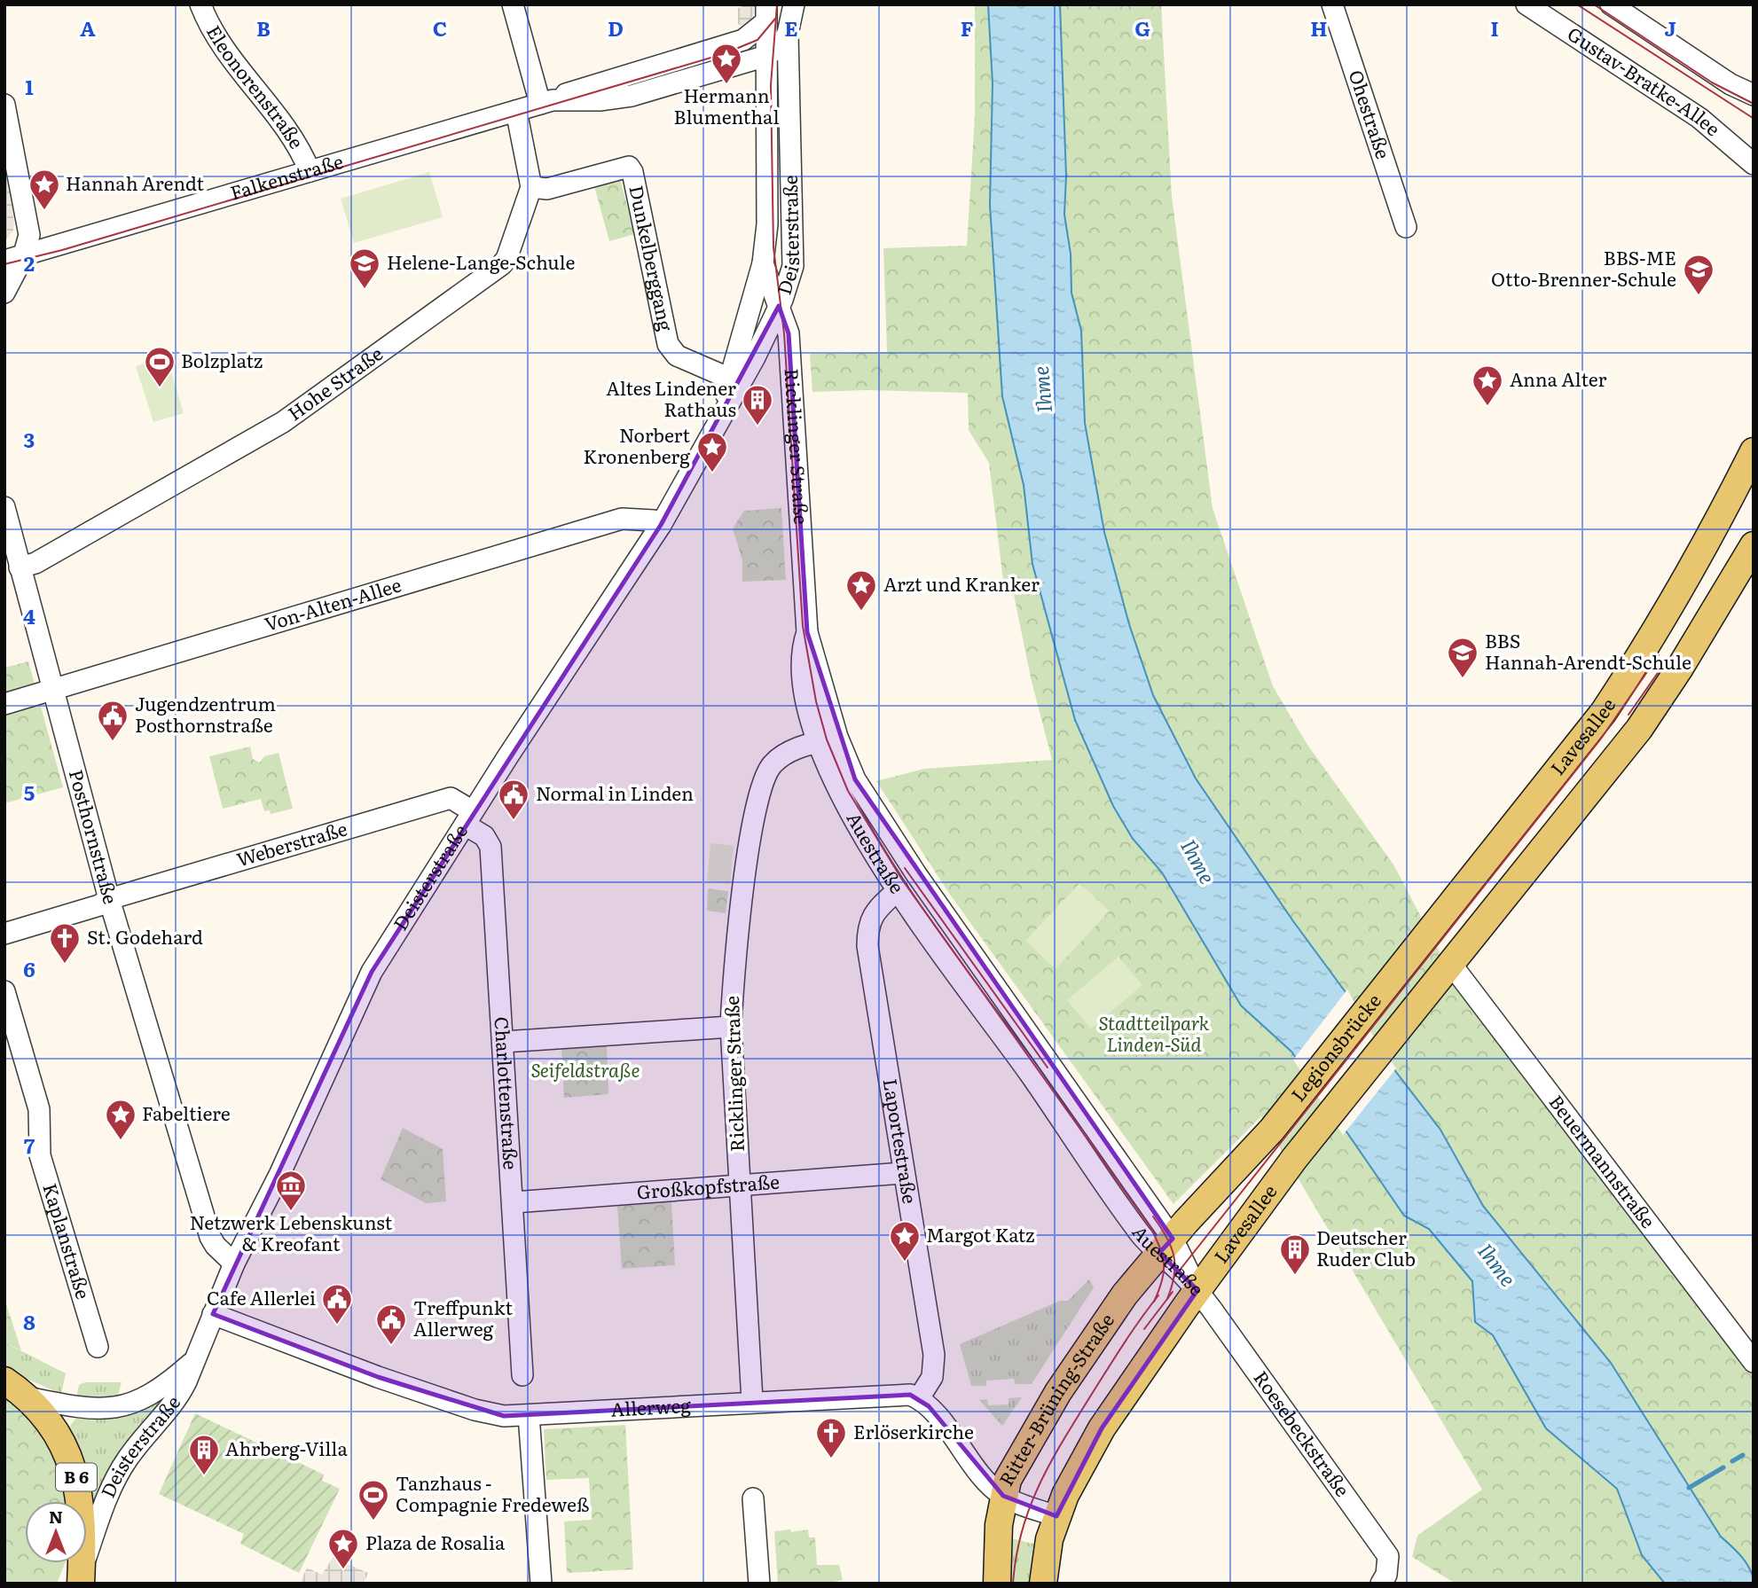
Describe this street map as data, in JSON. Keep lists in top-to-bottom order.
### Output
{
  "streets": {
    "main road": [
      "Lavesallee",
      "Legionsbrücke",
      "Ritter-Brüning-Straße",
      "B 6"
    ],
    "street": [
      "Gustav-Bratke-Allee",
      "Eleonorenstraße",
      "Ohestraße",
      "Falkenstraße",
      "Deisterstraße",
      "Dunkelberggang",
      "Hohe Straße",
      "Ricklinger Straße",
      "Von-Alten-Allee",
      "Posthornstraße",
      "Weberstraße",
      "Auestraße",
      "Charlottenstraße",
      "Laportestraße",
      "Beuermannstraße",
      "Großkopfstraße",
      "Kaplanstraße",
      "Allerweg",
      "Roesebeckstraße"
    ]
  },
  "crossings": [
    ["Eleonorenstraße", "Falkenstraße"],
    ["Falkenstraße", "Deisterstraße"],
    ["Deisterstraße", "Dunkelberggang"],
    ["Deisterstraße", "Ricklinger Straße"],
    ["Deisterstraße", "Von-Alten-Allee"],
    ["Deisterstraße", "Posthornstraße"],
    ["Deisterstraße", "Weberstraße"],
    ["Deisterstraße", "Charlottenstraße"],
    ["Deisterstraße", "Allerweg"],
    ["Deisterstraße", "B 6"],
    ["Dunkelberggang", "Hohe Straße"],
    ["Hohe Straße", "Posthornstraße"],
    ["Ricklinger Straße", "Auestraße"],
    ["Ricklinger Straße", "Großkopfstraße"],
    ["Ricklinger Straße", "Allerweg"],
    ["Von-Alten-Allee", "Posthornstraße"],
    ["Lavesallee", "Auestraße"],
    ["Lavesallee", "Legionsbrücke"],
    ["Lavesallee", "Roesebeckstraße"],
    ["Posthornstraße", "Weberstraße"],
    ["Weberstraße", "Charlottenstraße"],
    ["Auestraße", "Legionsbrücke"],
    ["Auestraße", "Laportestraße"],
    ["Auestraße", "Ritter-Brüning-Straße"],
    ["Auestraße", "Roesebeckstraße"],
    ["Legionsbrücke", "Beuermannstraße"],
    ["Legionsbrücke", "Ritter-Brüning-Straße"],
    ["Charlottenstraße", "Großkopfstraße"],
    ["Laportestraße", "Großkopfstraße"],
    ["Laportestraße", "Allerweg"]
  ],
  "water": ["Ihme"],
  "parks": ["Stadtteilpark Linden-Süd", "Seifeldstraße"],
  "places": {
    "place": [
      "Hermann Blumenthal",
      "Hannah Arendt",
      "Anna Alter",
      "Norbert Kronenberg",
      "Arzt und Kranker",
      "Fabeltiere",
      "Margot Katz",
      "Plaza de Rosalia"
    ],
    "school or university": ["Helene-Lange-Schule", "BBS-ME Otto-Brenner-Schule", "BBS Hannah-Arendt-Schule"],
    "sports": ["Bolzplatz", "Tanzhaus - Compagnie Fredeweß"],
    "building": ["Altes Lindener Rathaus", "Deutscher Ruder Club", "Ahrberg-Villa"],
    "public building": [
      "Jugendzentrum Posthornstraße",
      "Normal in Linden",
      "Cafe Allerlei",
      "Treffpunkt Allerweg"
    ],
    "church": ["St. Godehard", "Erlöserkirche"],
    "museum": ["Netzwerk Lebenskunst & Kreofant"]
  },
  "north": "top",
  "grid": {
    "columns": [
      "A",
      "B",
      "C",
      "D",
      "E",
      "F",
      "G",
      "H",
      "I",
      "J"
    ],
    "rows": [
      "1",
      "2",
      "3",
      "4",
      "5",
      "6",
      "7",
      "8"
    ]
  }
}
